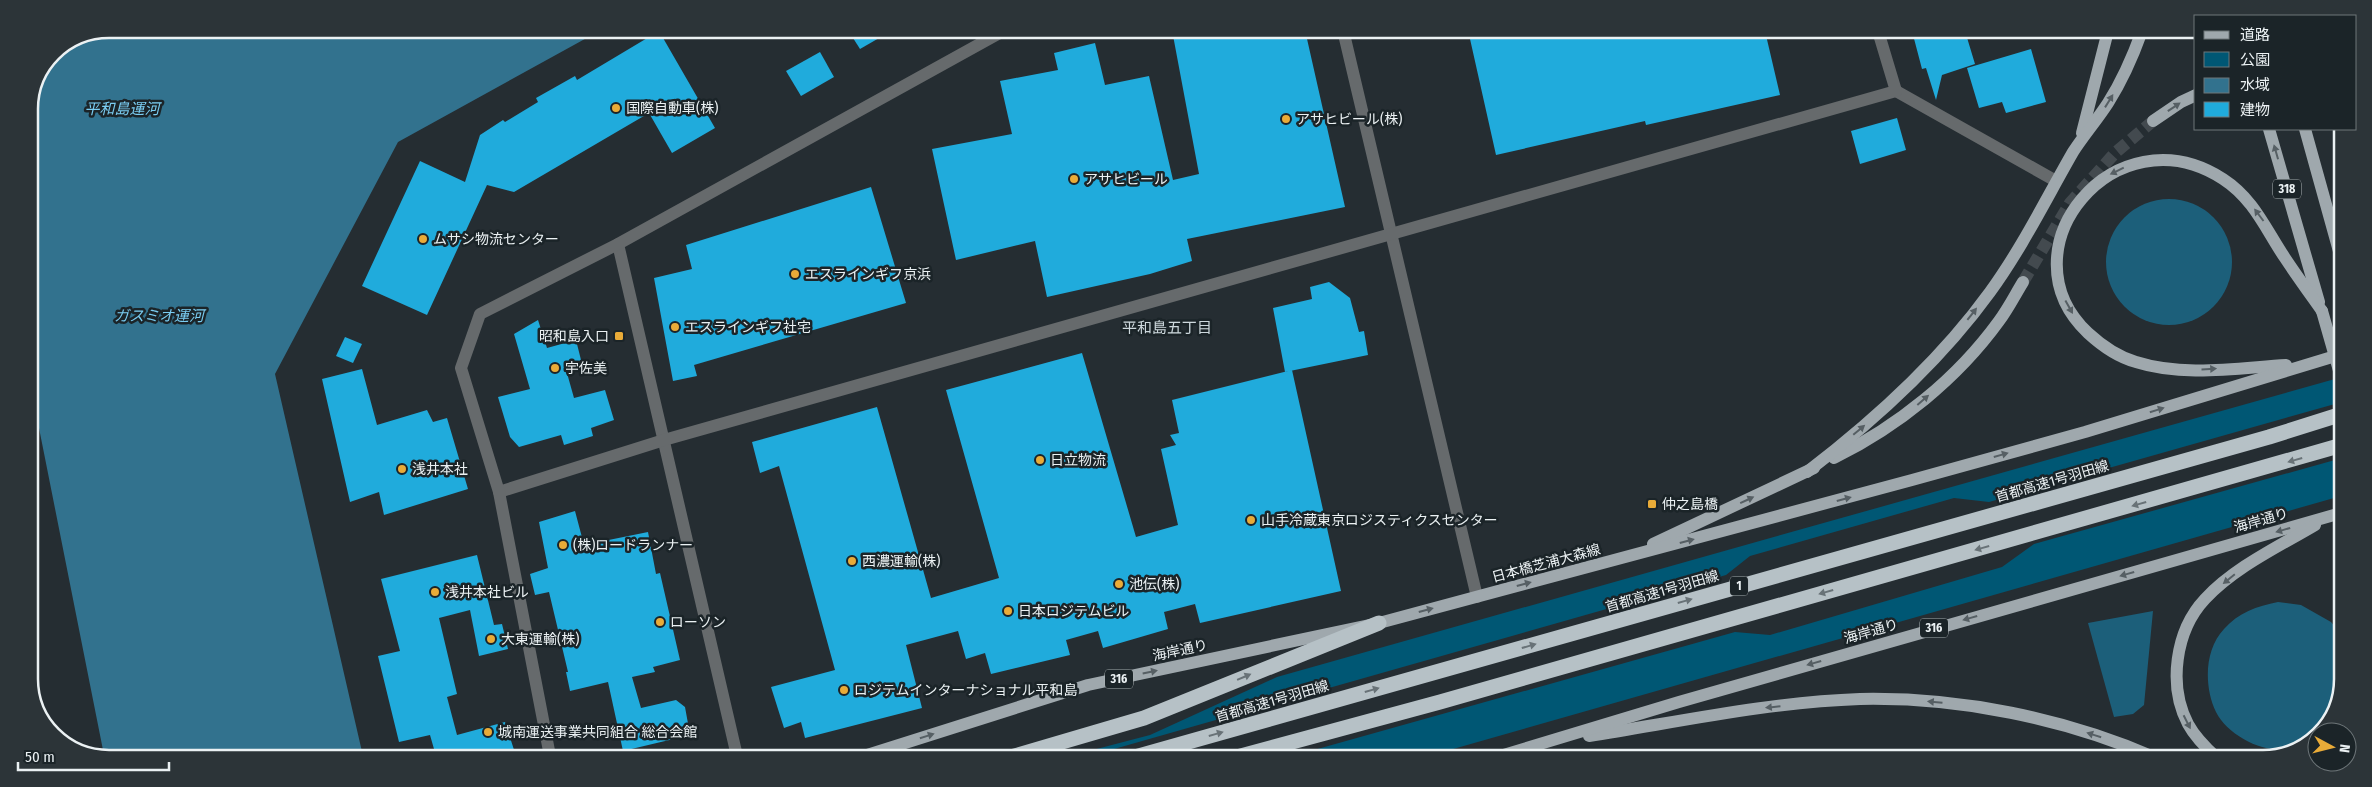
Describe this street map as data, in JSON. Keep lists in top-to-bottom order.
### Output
{
  "streets": {
    "highway": ["首都高速1号羽田線", "1"],
    "main road": [
      "318",
      "海岸通り",
      "日本橋芝浦大森線",
      "316"
    ]
  },
  "crossings": [
    ["海岸通り", "日本橋芝浦大森線"],
    ["日本橋芝浦大森線", "316"]
  ],
  "one_way": ["日本橋芝浦大森線"],
  "districts": ["平和島五丁目"],
  "water": ["平和島運河", "ガスミオ運河"],
  "places": {
    "other": [
      "国際自動車(株)",
      "アサヒビール(株)",
      "アサヒビール",
      "ムサシ物流センター",
      "エスラインギフ京浜",
      "エスラインギフ社宅",
      "宇佐美",
      "日立物流",
      "浅井本社",
      "山手冷蔵東京ロジスティクスセンター",
      "(株)ロードランナー",
      "西濃運輸(株)",
      "池伝(株)",
      "浅井本社ビル",
      "日本ロジテムビル",
      "ローソン",
      "大東運輸(株)",
      "ロジテムインターナショナル平和島",
      "城南運送事業共同組合 総合会館"
    ],
    "transit": ["昭和島入口", "仲之島橋"]
  },
  "legend": [
    "道路",
    "公園",
    "水域",
    "建物"
  ],
  "scale_bar": "50 m",
  "north": "right"
}
